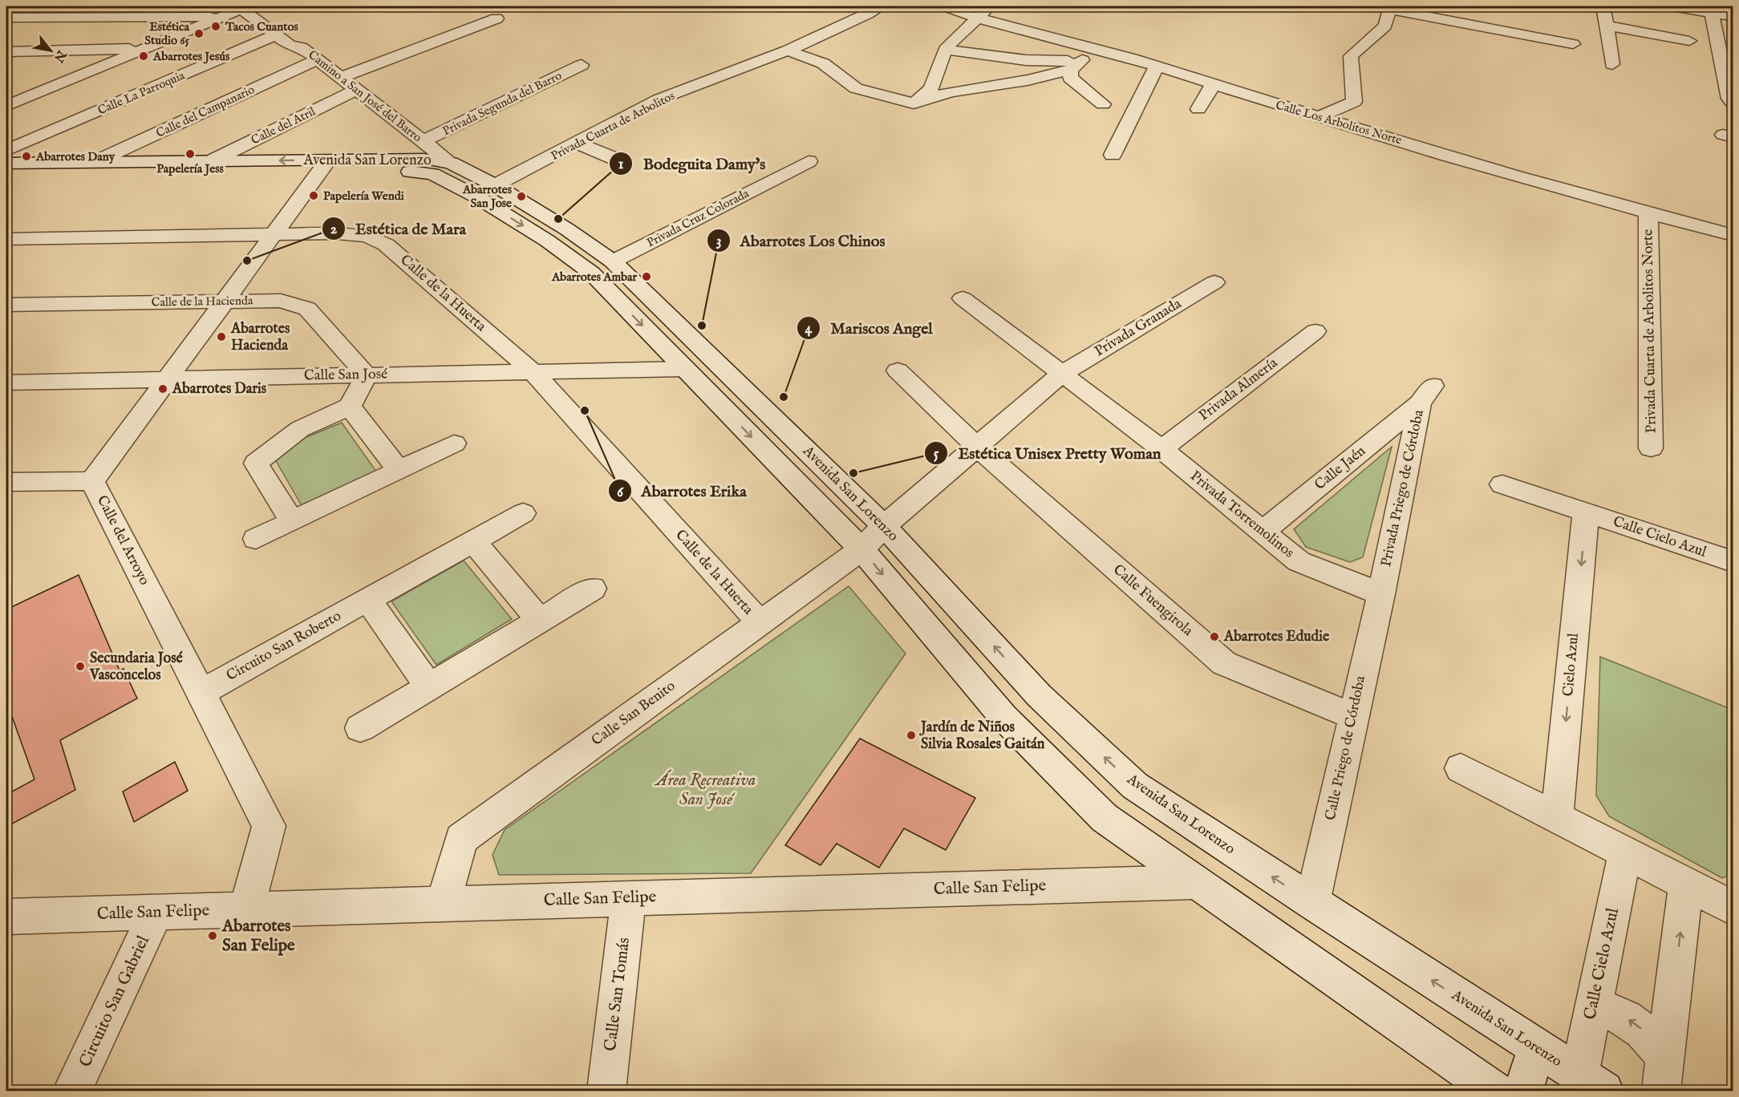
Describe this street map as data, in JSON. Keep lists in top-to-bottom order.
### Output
{
  "streets": {
    "street": [
      "Calle La Parroquia",
      "Camino a San José del Barro",
      "Privada Segunda del Barro",
      "Calle del Campanario",
      "Calle Los Arbolitos Norte",
      "Calle del Atril",
      "Privada Cuarta de Arbolitos",
      "Avenida San Lorenzo",
      "Privada Cruz Colorada",
      "Calle de la Huerta",
      "Calle de la Hacienda",
      "Privada Granada",
      "Privada Cuarta de Arbolitos Norte",
      "Calle San José",
      "Privada Almería",
      "Calle Jaén",
      "Privada Priego de Córdoba",
      "Privada Torremolinos",
      "Calle Cielo Azul",
      "Calle del Arroyo",
      "Calle Fuengirola",
      "Circuito San Roberto",
      "Cielo Azul",
      "Calle San Benito",
      "Calle Priego de Córdoba",
      "Calle San Felipe",
      "Calle San Tomás",
      "Circuito San Gabriel"
    ]
  },
  "crossings": [
    ["Calle La Parroquia", "Camino a San José del Barro"],
    ["Calle La Parroquia", "Avenida San Lorenzo"],
    ["Camino a San José del Barro", "Privada Segunda del Barro"],
    ["Camino a San José del Barro", "Calle del Campanario"],
    ["Camino a San José del Barro", "Calle del Atril"],
    ["Camino a San José del Barro", "Avenida San Lorenzo"],
    ["Calle del Campanario", "Avenida San Lorenzo"],
    ["Calle Los Arbolitos Norte", "Privada Cuarta de Arbolitos Norte"],
    ["Calle del Atril", "Avenida San Lorenzo"],
    ["Privada Cuarta de Arbolitos", "Avenida San Lorenzo"],
    ["Avenida San Lorenzo", "Privada Cruz Colorada"],
    ["Avenida San Lorenzo", "Calle San José"],
    ["Avenida San Lorenzo", "Calle Cielo Azul"],
    ["Avenida San Lorenzo", "Calle del Arroyo"],
    ["Avenida San Lorenzo", "Calle San Benito"],
    ["Avenida San Lorenzo", "Calle Priego de Córdoba"],
    ["Avenida San Lorenzo", "Calle San Felipe"],
    ["Calle de la Huerta", "Calle San José"],
    ["Calle de la Huerta", "Calle del Arroyo"],
    ["Calle de la Huerta", "Calle San Benito"],
    ["Calle de la Hacienda", "Calle San José"],
    ["Calle de la Hacienda", "Calle del Arroyo"],
    ["Privada Granada", "Privada Torremolinos"],
    ["Privada Granada", "Calle Fuengirola"],
    ["Privada Granada", "Calle San Benito"],
    ["Calle San José", "Calle del Arroyo"],
    ["Privada Almería", "Privada Torremolinos"],
    ["Calle Jaén", "Privada Priego de Córdoba"],
    ["Calle Jaén", "Privada Torremolinos"],
    ["Privada Priego de Córdoba", "Privada Torremolinos"],
    ["Privada Priego de Córdoba", "Calle Priego de Córdoba"],
    ["Privada Torremolinos", "Calle Priego de Córdoba"],
    ["Calle Cielo Azul", "Cielo Azul"],
    ["Calle del Arroyo", "Circuito San Roberto"],
    ["Calle del Arroyo", "Calle San Felipe"],
    ["Calle Fuengirola", "Calle San Benito"],
    ["Calle Fuengirola", "Calle Priego de Córdoba"],
    ["Calle San Benito", "Calle San Felipe"],
    ["Calle San Felipe", "Calle San Tomás"],
    ["Calle San Felipe", "Circuito San Gabriel"]
  ],
  "one_way": ["Cielo Azul"],
  "parks": ["Área Recreativa San José"],
  "places": [
    "Tacos Cuantos",
    "Estética Studio 65",
    "Abarrotes Jesús",
    "Papelería Jess",
    "Abarrotes Dany",
    "Papelería Wendi",
    "Abarrotes San Jose",
    "Bodeguita Damy's",
    "Estética de Mara",
    "Abarrotes Ambar",
    "Abarrotes Los Chinos",
    "Abarrotes Hacienda",
    "Abarrotes Daris",
    "Mariscos Angel",
    "Abarrotes Erika",
    "Estética Unisex Pretty Woman",
    "Abarrotes Edudie",
    "Secundaria José Vasconcelos",
    "Jardín de Niños Silvia Rosales Gaitán",
    "Abarrotes San Felipe"
  ],
  "north": "bottom right"
}
